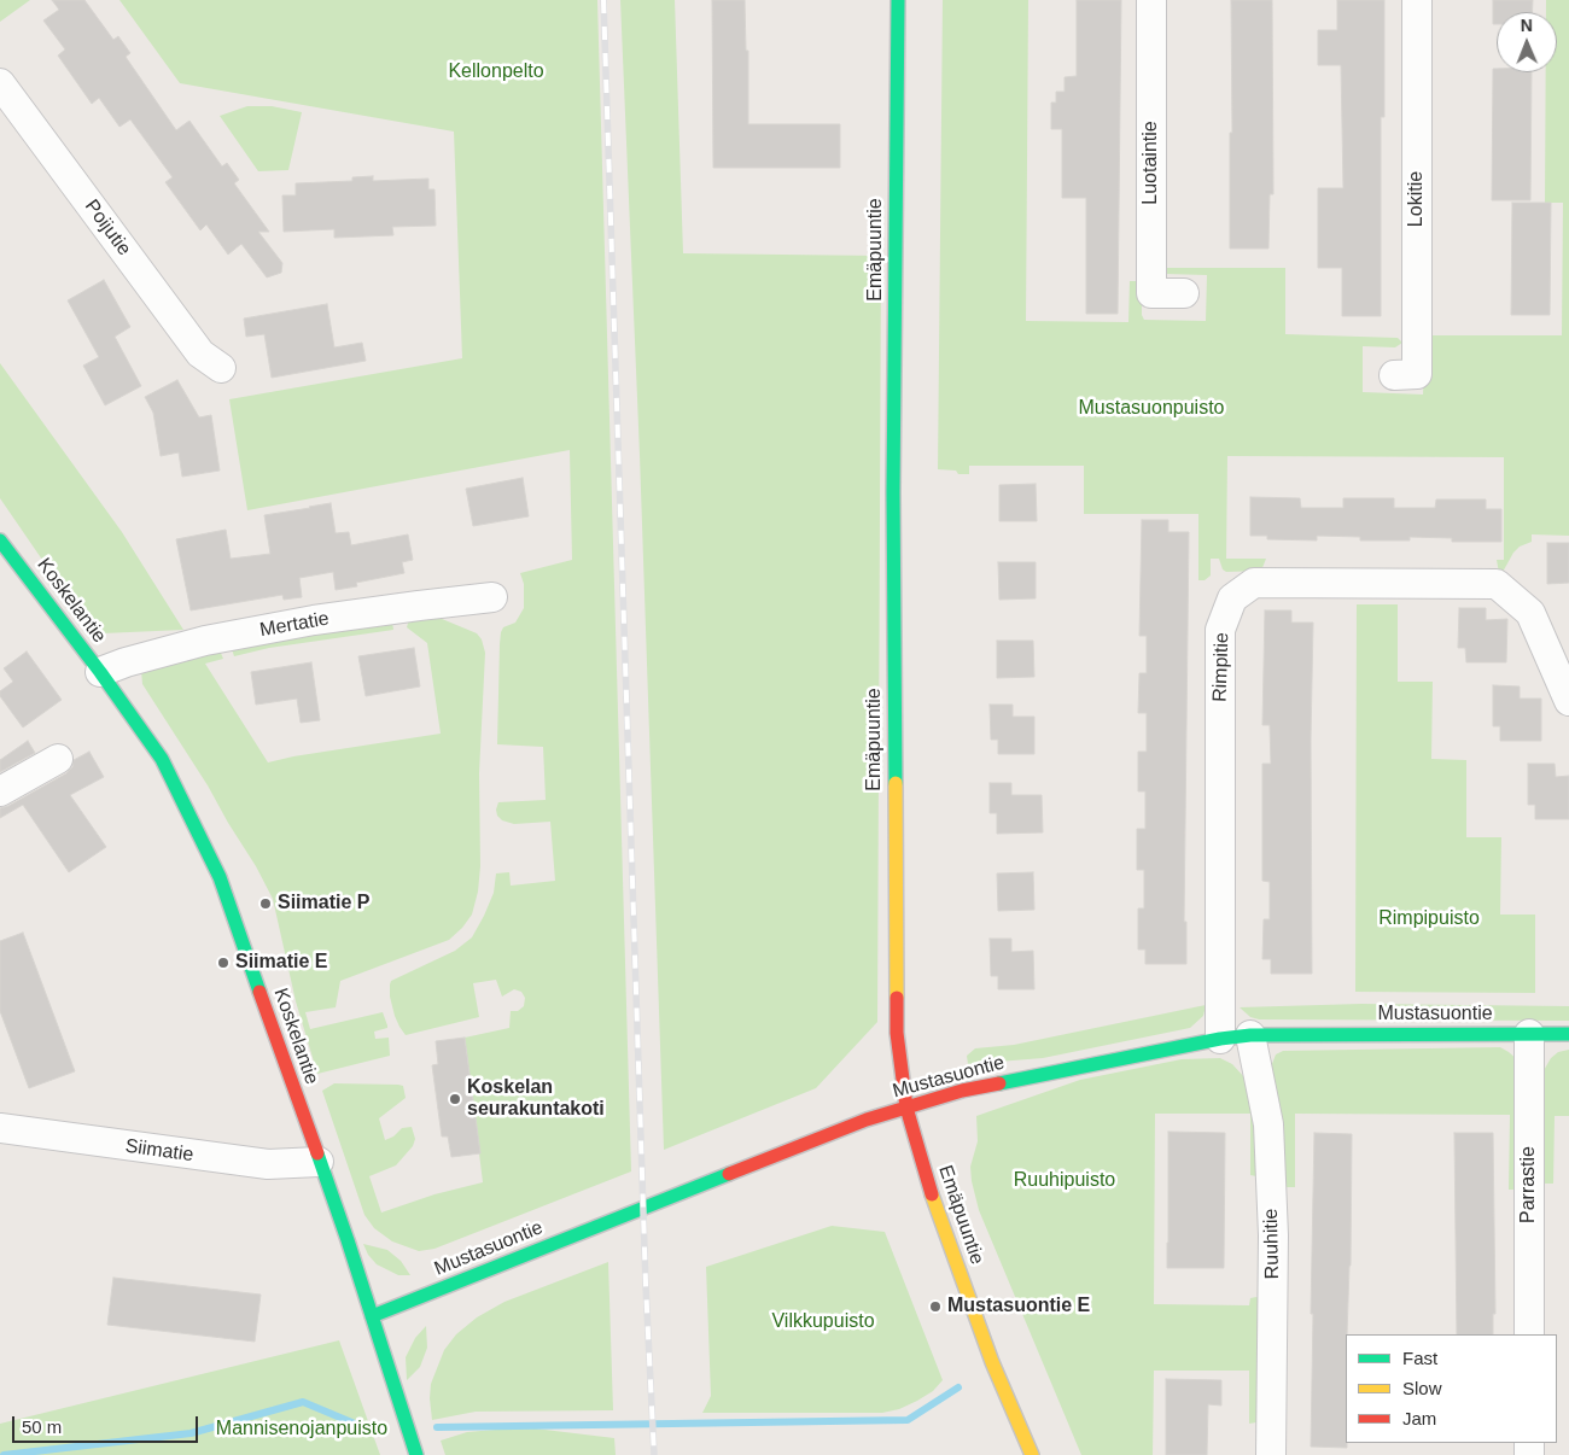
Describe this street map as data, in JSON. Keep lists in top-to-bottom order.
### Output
{
  "streets": {
    "street": [
      "Luotaintie",
      "Lokitie",
      "Poijutie",
      "Emäpuuntie",
      "Koskelantie",
      "Mertatie",
      "Rimpitie",
      "Mustasuontie",
      "Siimatie",
      "Parrastie",
      "Ruuhitie"
    ]
  },
  "crossings": [
    ["Emäpuuntie", "Mustasuontie"],
    ["Koskelantie", "Mertatie"],
    ["Koskelantie", "Mustasuontie"],
    ["Koskelantie", "Siimatie"],
    ["Rimpitie", "Mustasuontie"],
    ["Mustasuontie", "Parrastie"],
    ["Mustasuontie", "Ruuhitie"]
  ],
  "parks": [
    "Kellonpelto",
    "Mustasuonpuisto",
    "Rimpipuisto",
    "Ruuhipuisto",
    "Vilkkupuisto",
    "Mannisenojanpuisto"
  ],
  "places": [
    "Siimatie P",
    "Siimatie E",
    "Koskelan seurakuntakoti",
    "Mustasuontie E"
  ],
  "legend": ["Fast", "Slow", "Jam"],
  "scale_bar": "50 m",
  "north": "top"
}
